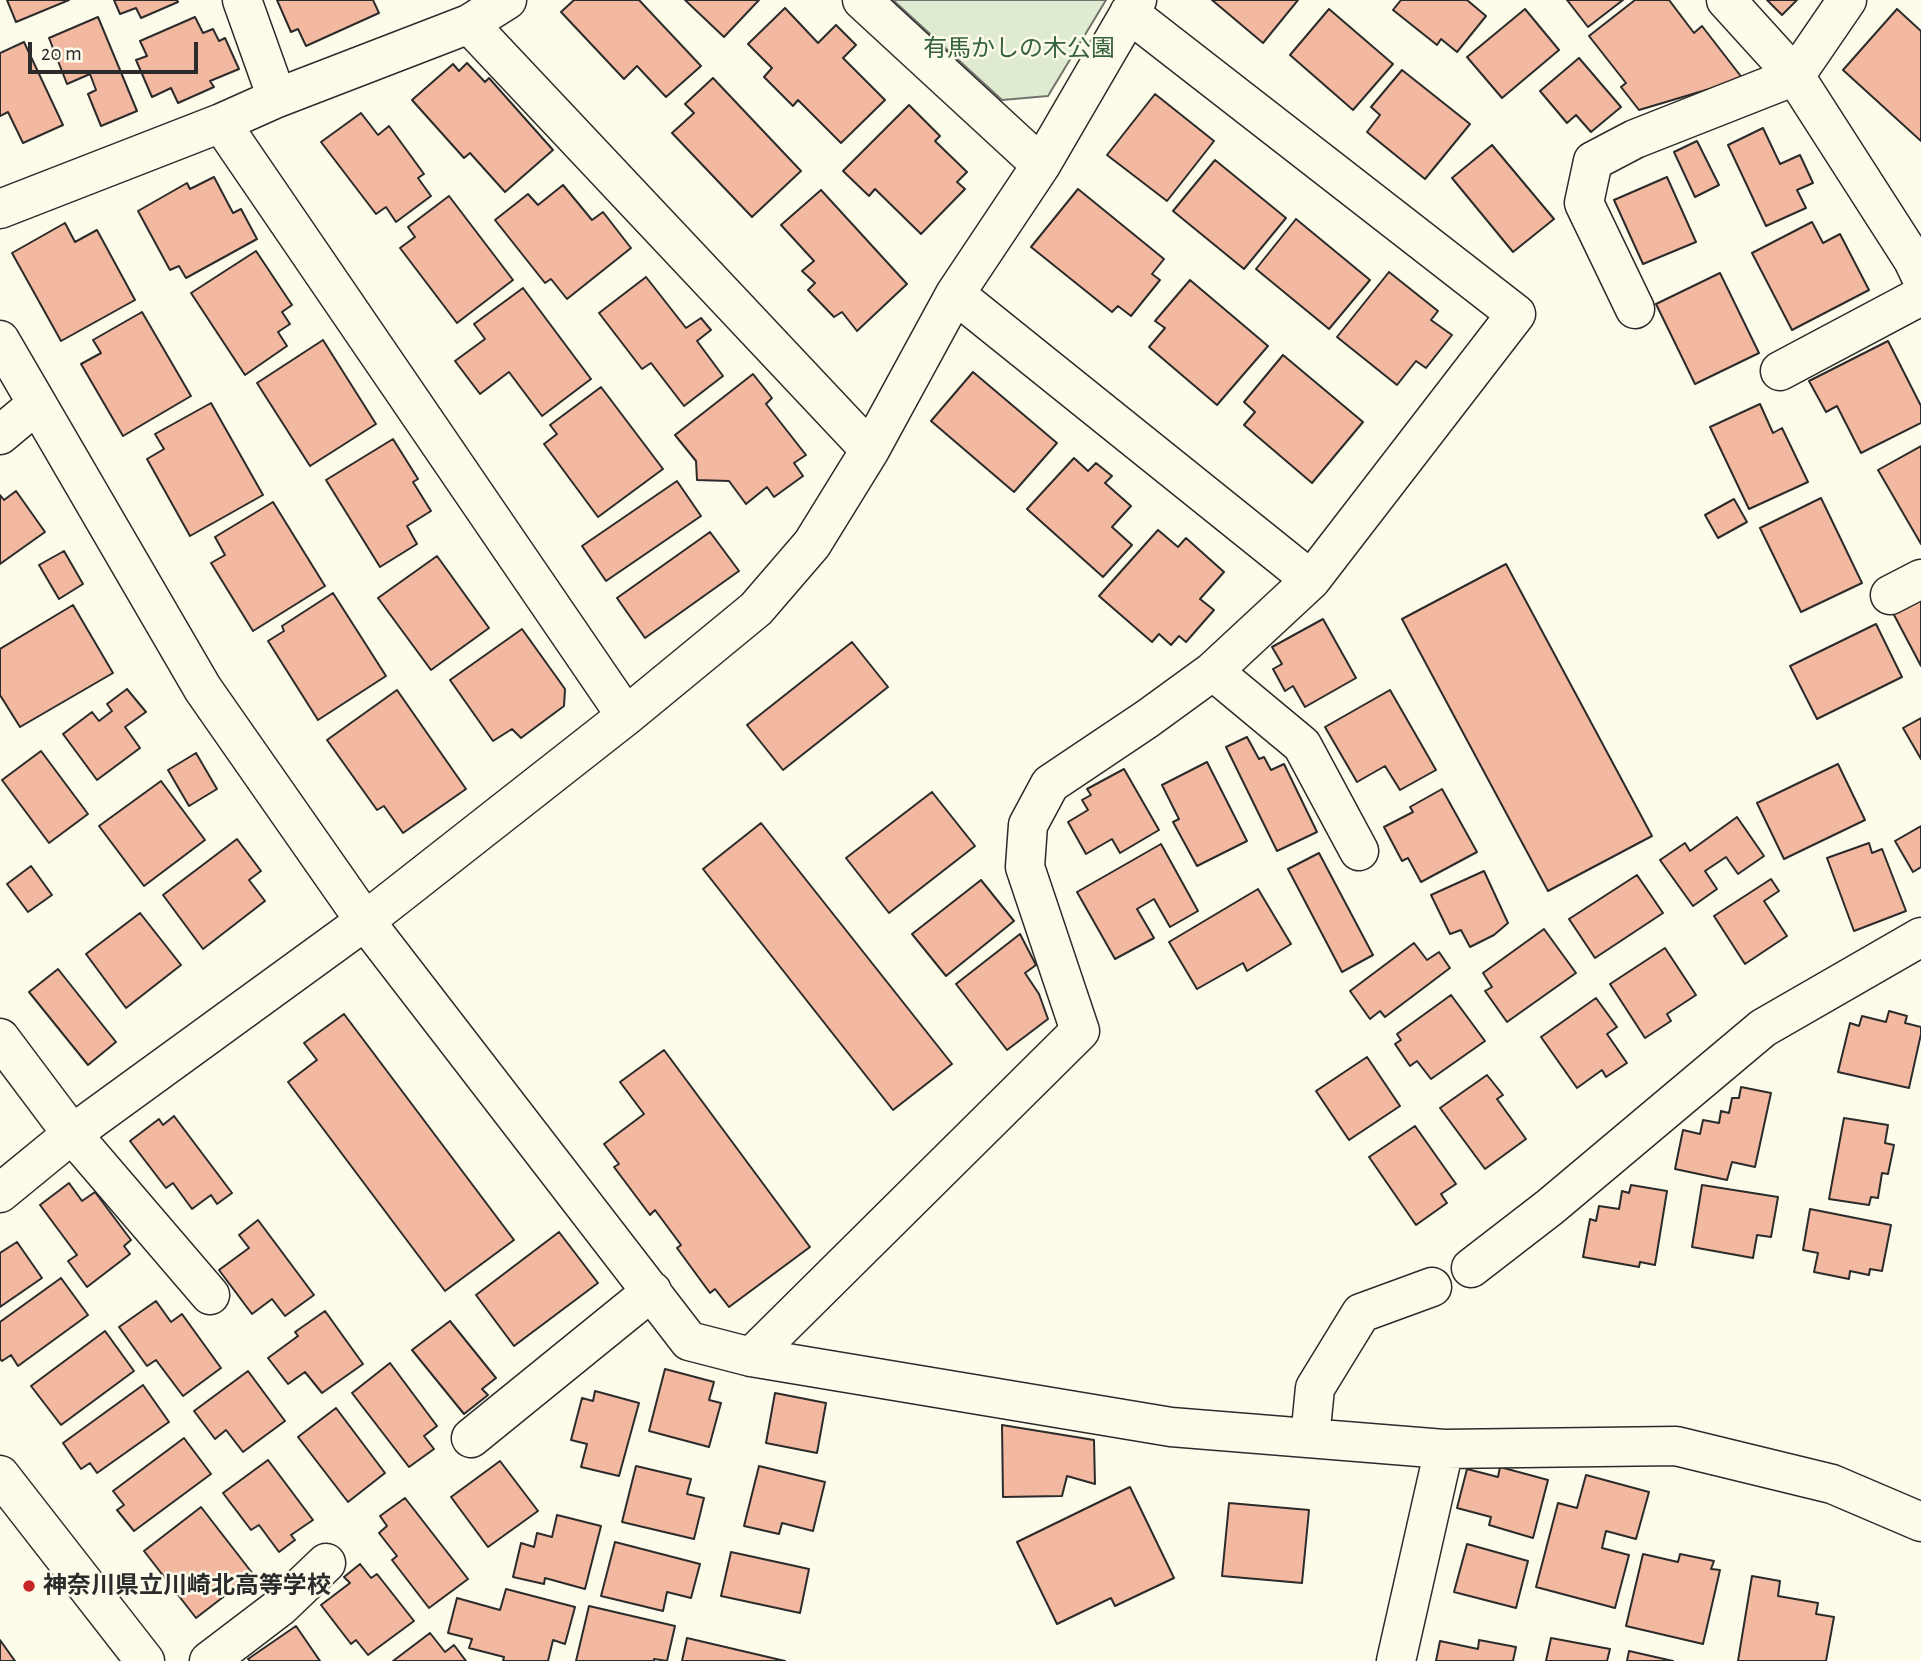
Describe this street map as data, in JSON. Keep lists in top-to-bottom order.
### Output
{
  "parks": ["有馬かしの木公園"],
  "places": ["神奈川県立川崎北高等学校"],
  "scale_bar": "20 m"
}
